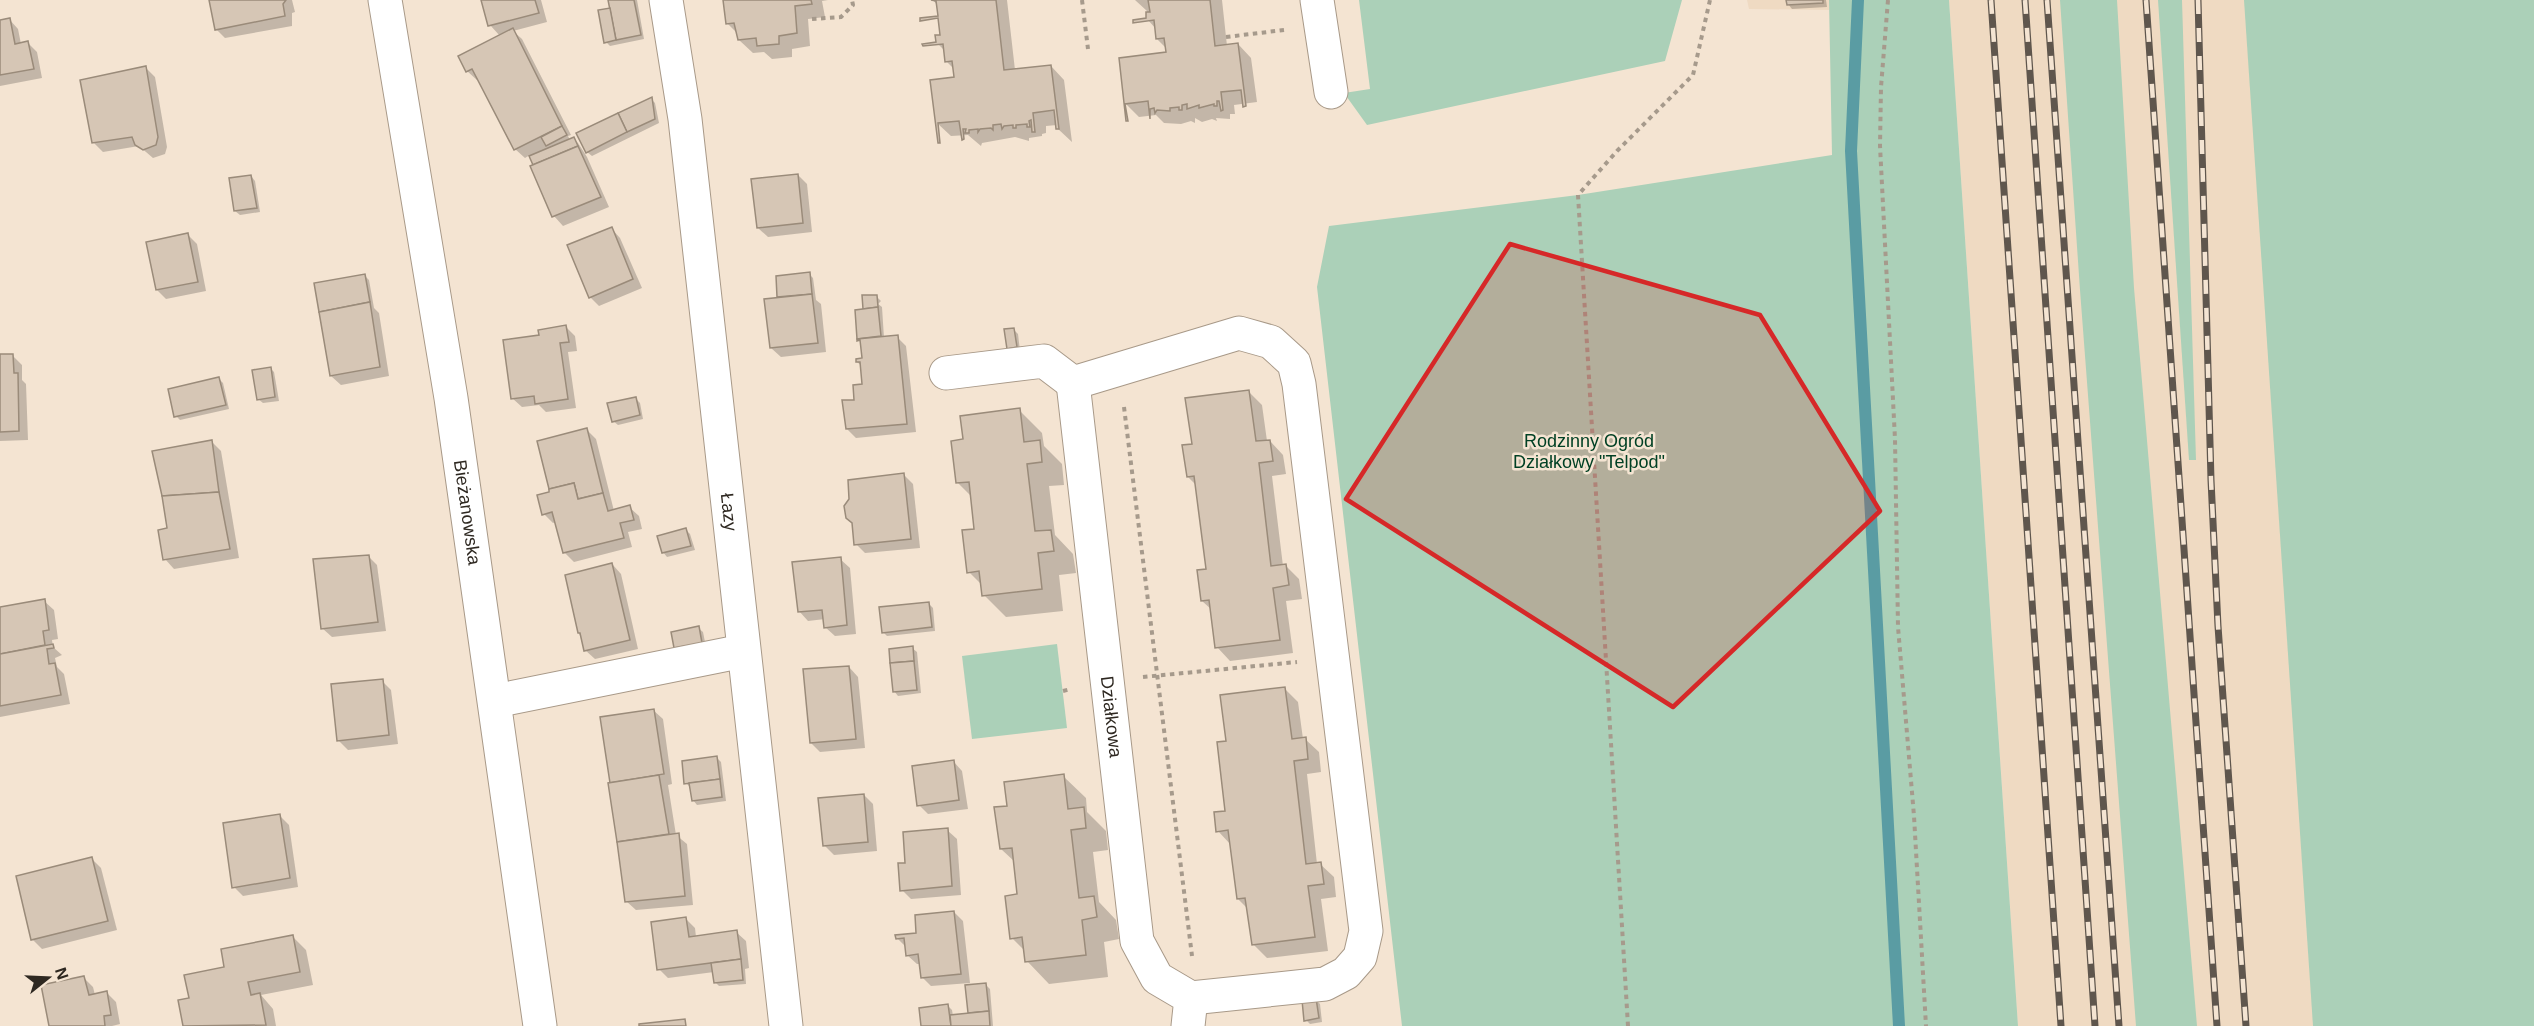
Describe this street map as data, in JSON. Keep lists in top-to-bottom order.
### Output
{
  "streets": {
    "street": ["Bieżanowska", "Łazy", "Działkowa"]
  },
  "parks": ["Rodzinny Ogród Działkowy \"Telpod\""],
  "north": "right"
}
